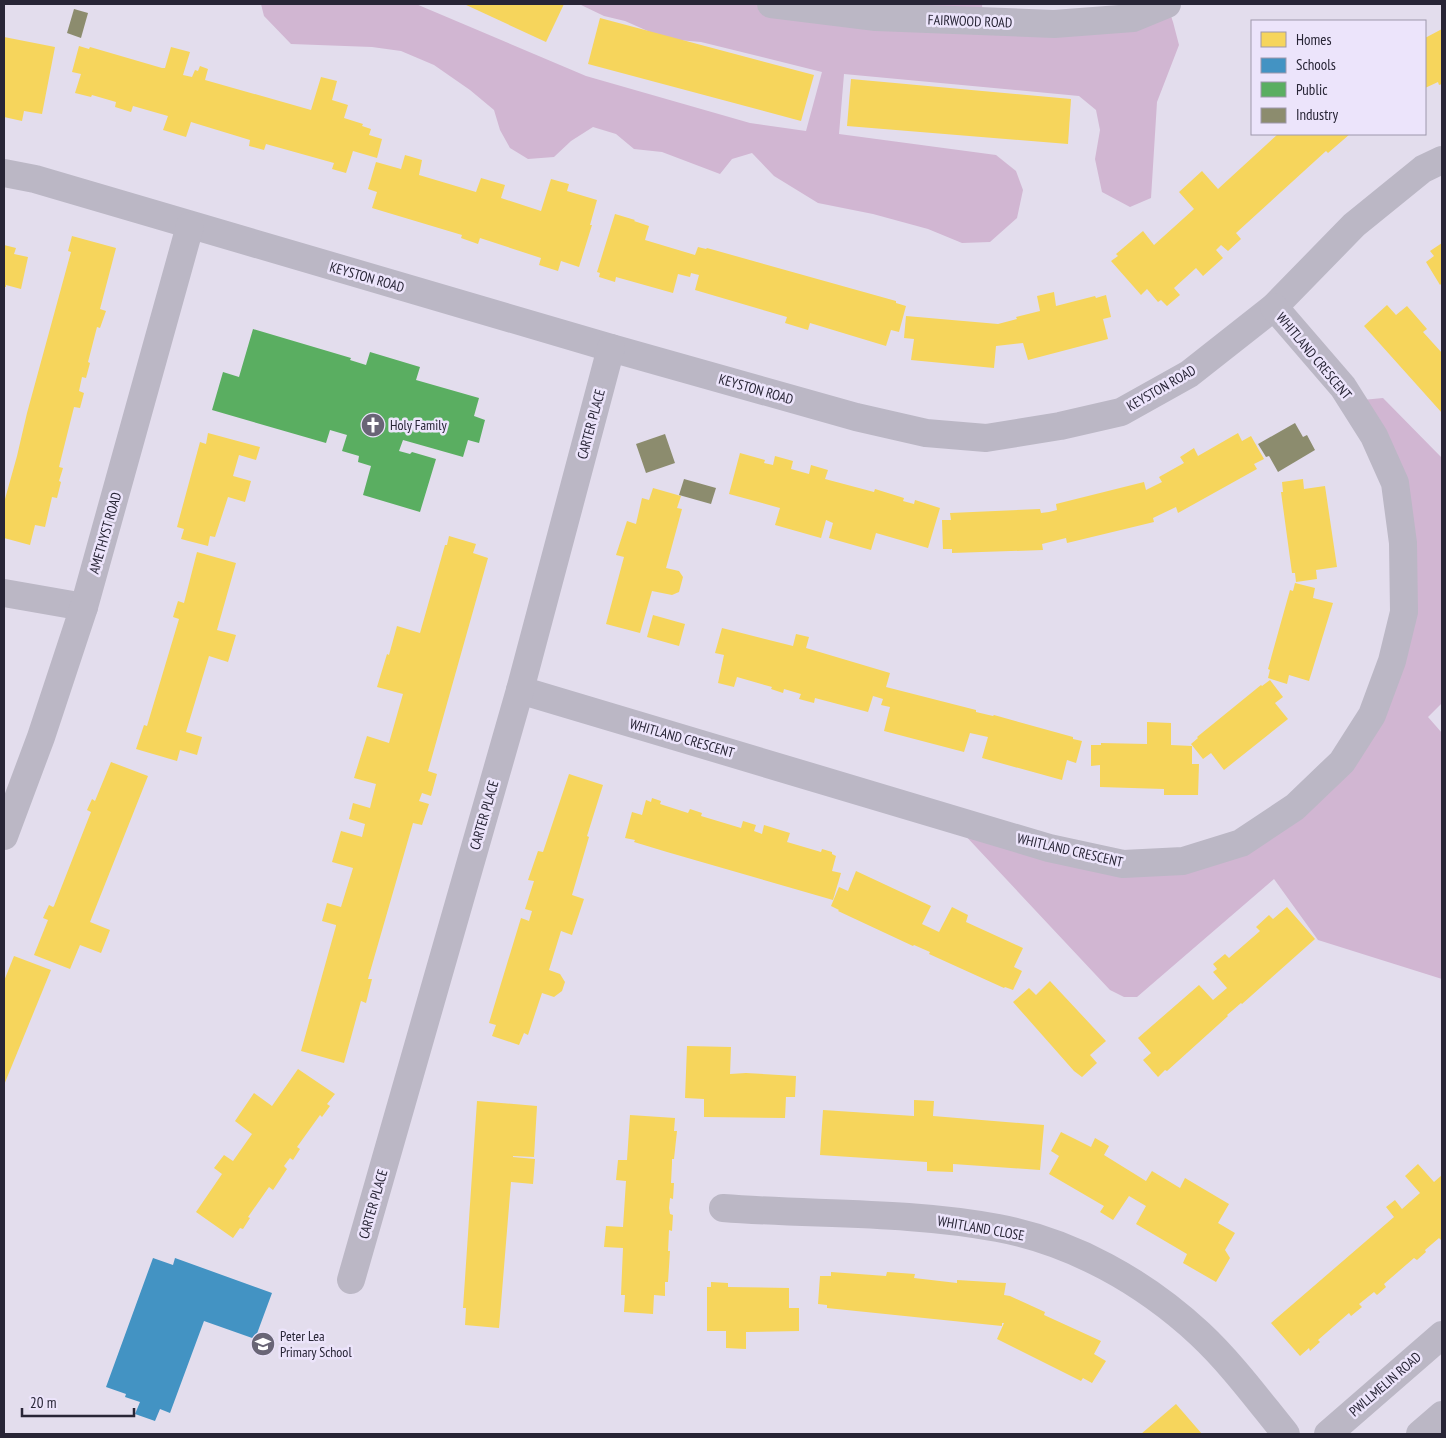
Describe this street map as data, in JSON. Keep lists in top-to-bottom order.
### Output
{
  "streets": {
    "street": [
      "FAIRWOOD ROAD",
      "KEYSTON ROAD",
      "WHITLAND CRESCENT",
      "CARTER PLACE",
      "AMETHYST ROAD",
      "WHITLAND CLOSE",
      "PWLLMELIN ROAD"
    ]
  },
  "crossings": [
    ["KEYSTON ROAD", "WHITLAND CRESCENT"],
    ["KEYSTON ROAD", "CARTER PLACE"],
    ["KEYSTON ROAD", "AMETHYST ROAD"],
    ["WHITLAND CRESCENT", "CARTER PLACE"]
  ],
  "places": {
    "church": ["Holy Family"],
    "school or university": ["Peter Lea Primary School"]
  },
  "legend": [
    "Homes",
    "Schools",
    "Public",
    "Industry"
  ],
  "scale_bar": "20 m"
}
